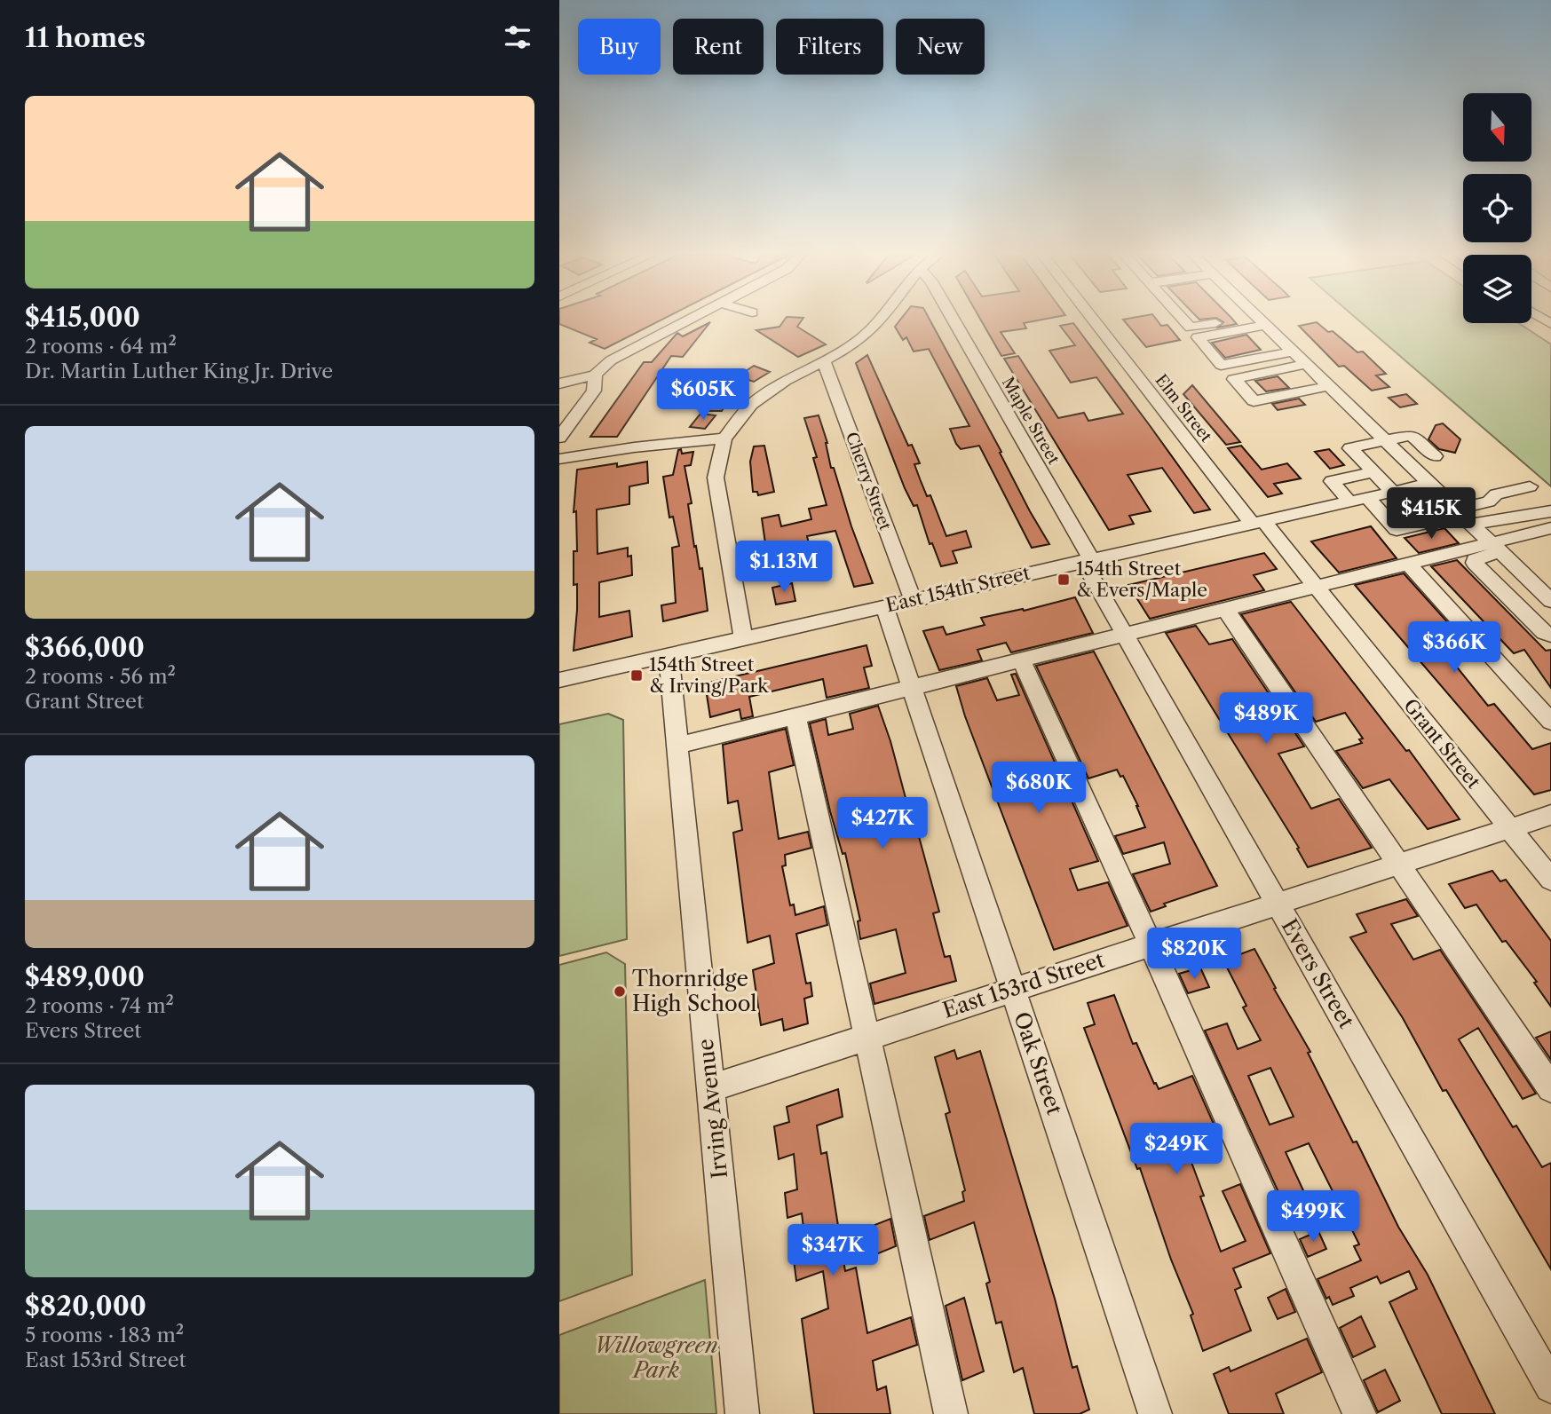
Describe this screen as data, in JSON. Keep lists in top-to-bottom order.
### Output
{
  "streets": {
    "street": [
      "Elm Street",
      "Maple Street",
      "Cherry Street",
      "East 154th Street",
      "Grant Street",
      "Evers Street",
      "East 153rd Street",
      "Oak Street",
      "Irving Avenue"
    ]
  },
  "crossings": [
    ["Elm Street", "East 154th Street"],
    ["Elm Street", "Grant Street"],
    ["Maple Street", "East 154th Street"],
    ["Maple Street", "Evers Street"],
    ["Cherry Street", "East 154th Street"],
    ["East 154th Street", "Grant Street"],
    ["East 154th Street", "Evers Street"],
    ["East 154th Street", "Oak Street"],
    ["East 154th Street", "Irving Avenue"],
    ["Grant Street", "East 153rd Street"],
    ["Evers Street", "East 153rd Street"],
    ["East 153rd Street", "Oak Street"],
    ["East 153rd Street", "Irving Avenue"]
  ],
  "parks": ["Willowgreen Park"],
  "places": {
    "transit": ["154th Street & Evers/Maple", "154th Street & Irving/Park"],
    "other": ["Thornridge High School"]
  },
  "north": "bottom",
  "page": {
    "heading": "11 homes",
    "chip": [
      "Buy",
      "Rent",
      "Filters",
      "New"
    ],
    "list": [
      {
        "name": "$415,000",
        "note": "2 rooms · 64 m² · Dr. Martin Luther King Jr. Drive"
      },
      {
        "name": "$366,000",
        "note": "2 rooms · 56 m² · Grant Street"
      },
      {
        "name": "$489,000",
        "note": "2 rooms · 74 m² · Evers Street"
      },
      {
        "name": "$820,000",
        "note": "5 rooms · 183 m² · East 153rd Street"
      }
    ],
    "price": [
      "$605K",
      "$415K",
      "$1.13M",
      "$366K",
      "$489K",
      "$680K",
      "$427K",
      "$820K",
      "$249K",
      "$499K",
      "$347K"
    ]
  }
}
